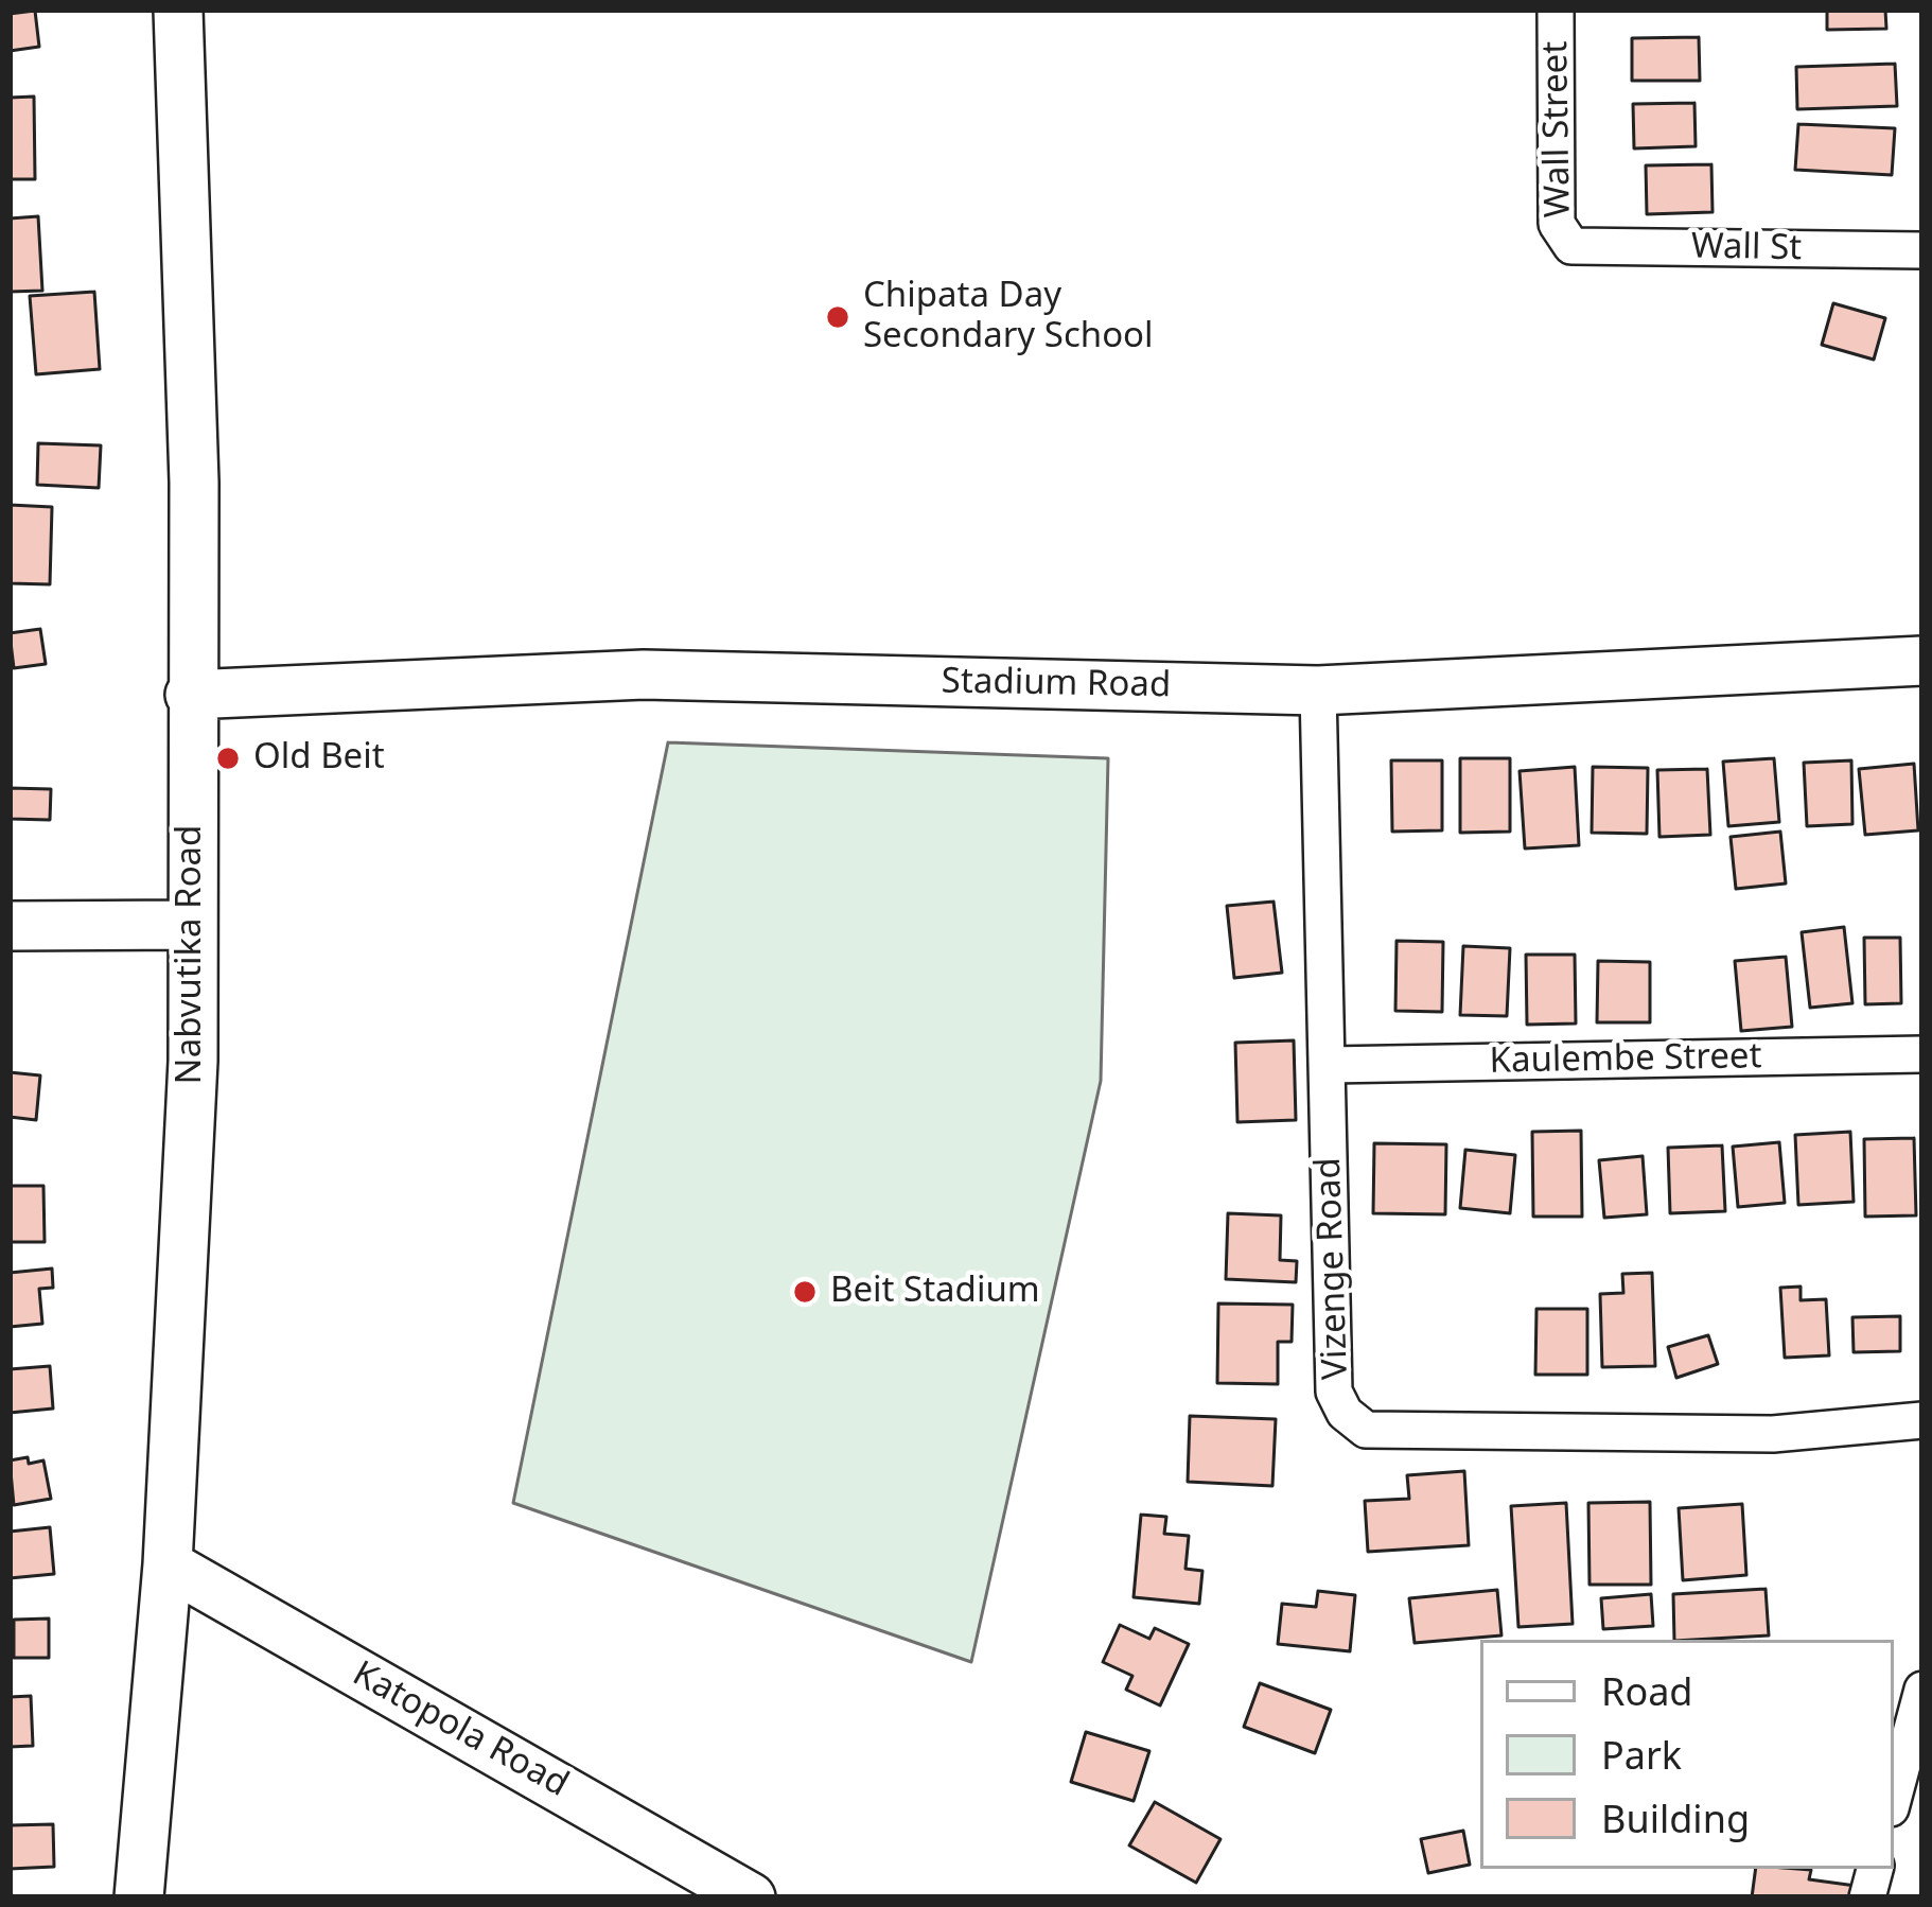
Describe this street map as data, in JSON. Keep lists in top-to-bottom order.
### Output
{
  "streets": {
    "street": [
      "Wall Street",
      "Wall St",
      "Stadium Road",
      "Nabvutika Road",
      "Kaulembe Street",
      "Vizenge Road",
      "Katopola Road"
    ]
  },
  "crossings": [
    ["Wall Street", "Wall St"],
    ["Stadium Road", "Nabvutika Road"],
    ["Stadium Road", "Vizenge Road"],
    ["Nabvutika Road", "Katopola Road"],
    ["Kaulembe Street", "Vizenge Road"]
  ],
  "places": ["Chipata Day Secondary School", "Old Beit", "Beit Stadium"],
  "legend": ["Road", "Park", "Building"]
}
